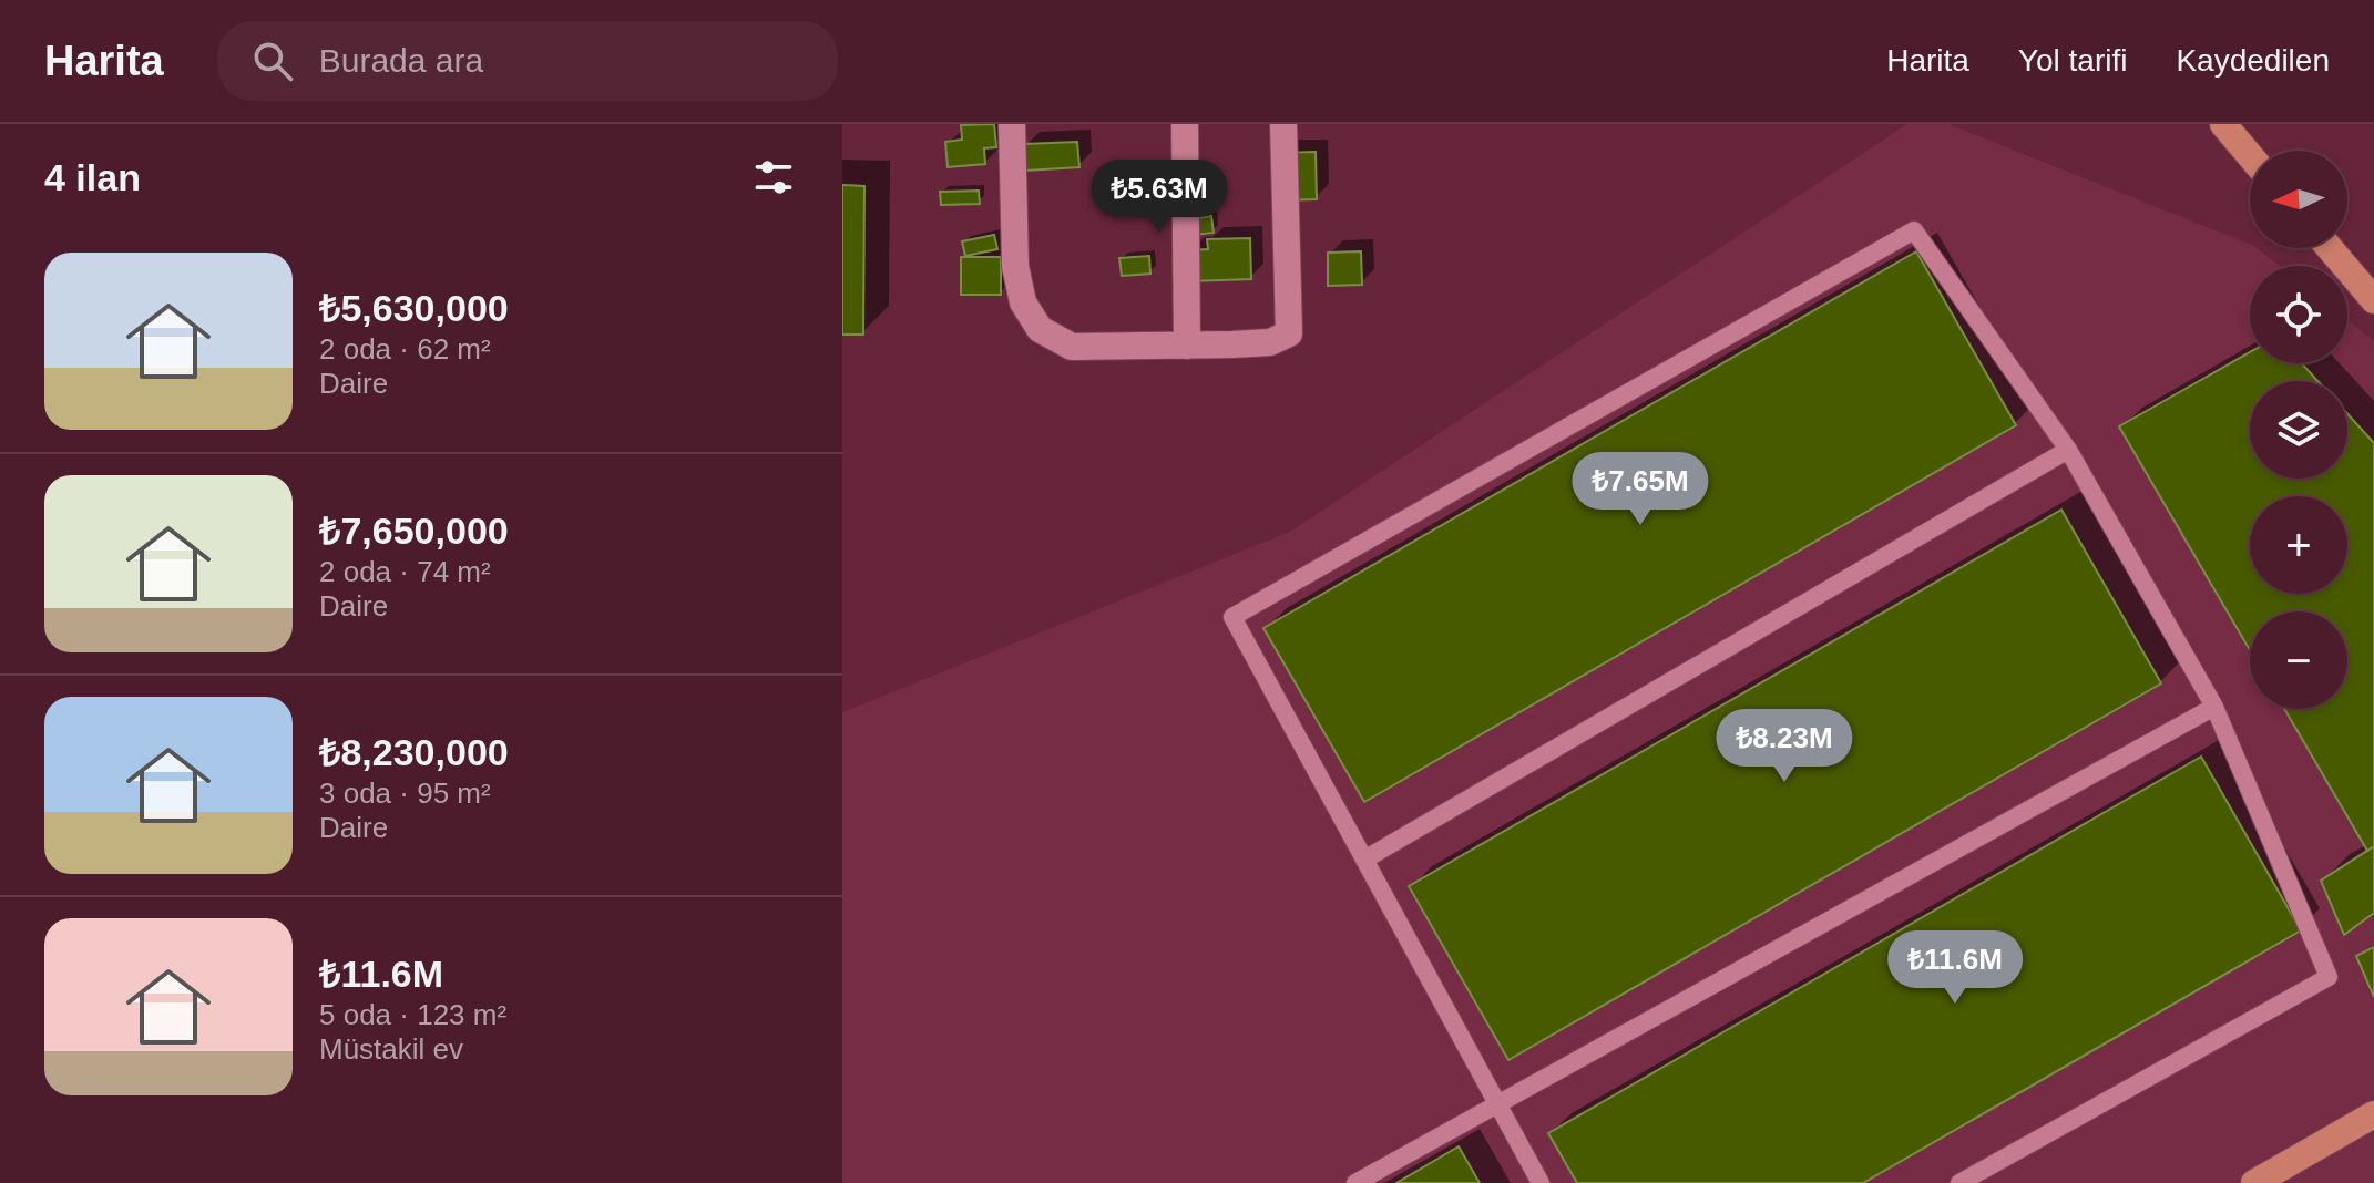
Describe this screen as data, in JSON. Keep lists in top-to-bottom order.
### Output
{
  "north": "left",
  "page": {
    "header": "Harita",
    "search": "Burada ara",
    "nav": ["Harita", "Yol tarifi", "Kaydedilen"],
    "heading": "4 ilan",
    "map_buttons": ["+", "−"],
    "price": [
      "₺5.63M",
      "₺7.65M",
      "₺8.23M",
      "₺11.6M"
    ],
    "list": [
      {
        "name": "₺5,630,000",
        "note": "2 oda · 62 m² · Daire"
      },
      {
        "name": "₺7,650,000",
        "note": "2 oda · 74 m² · Daire"
      },
      {
        "name": "₺8,230,000",
        "note": "3 oda · 95 m² · Daire"
      },
      {
        "name": "₺11.6M",
        "note": "5 oda · 123 m² · Müstakil ev"
      }
    ]
  }
}
